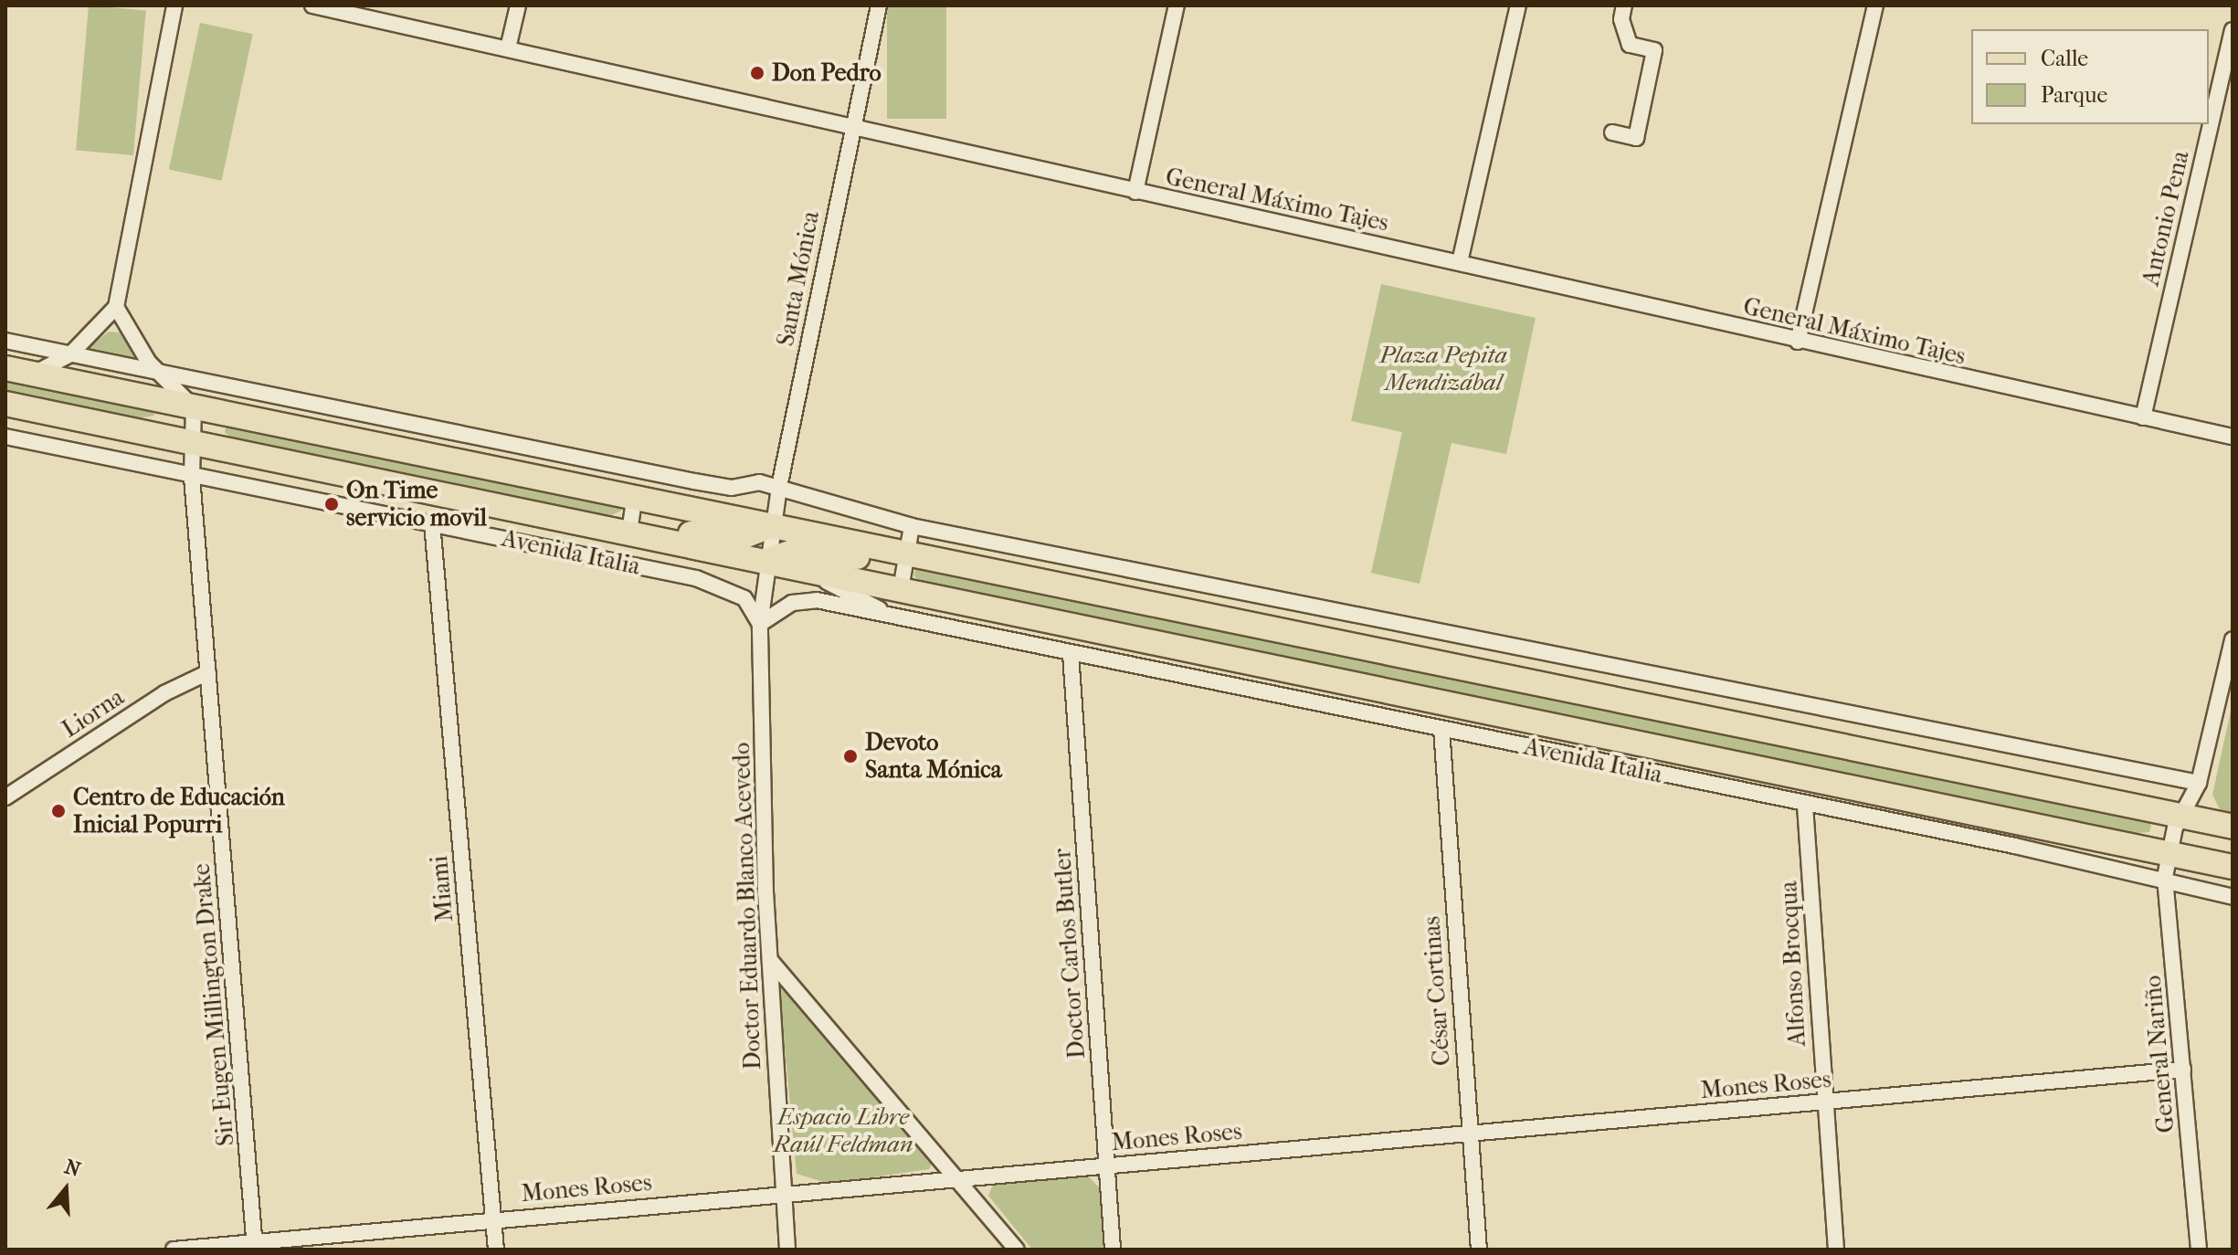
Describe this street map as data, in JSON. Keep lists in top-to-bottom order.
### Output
{
  "streets": {
    "main road": ["Avenida Italia"],
    "street": [
      "General Máximo Tajes",
      "Antonio Pena",
      "Santa Mónica",
      "Liorna",
      "Miami",
      "Doctor Eduardo Blanco Acevedo",
      "Doctor Carlos Butler",
      "Alfonso Brocqua",
      "César Cortinas",
      "Sir Eugen Millington Drake",
      "General Nariño",
      "Mones Roses"
    ]
  },
  "crossings": [
    ["General Máximo Tajes", "Antonio Pena"],
    ["General Máximo Tajes", "Santa Mónica"],
    ["Santa Mónica", "Avenida Italia"],
    ["Santa Mónica", "Doctor Eduardo Blanco Acevedo"],
    ["Avenida Italia", "Miami"],
    ["Avenida Italia", "Doctor Eduardo Blanco Acevedo"],
    ["Avenida Italia", "Doctor Carlos Butler"],
    ["Avenida Italia", "Alfonso Brocqua"],
    ["Avenida Italia", "César Cortinas"],
    ["Avenida Italia", "Sir Eugen Millington Drake"],
    ["Avenida Italia", "General Nariño"],
    ["Liorna", "Sir Eugen Millington Drake"],
    ["Miami", "Mones Roses"],
    ["Doctor Eduardo Blanco Acevedo", "Mones Roses"],
    ["Doctor Carlos Butler", "Mones Roses"],
    ["Alfonso Brocqua", "Mones Roses"],
    ["César Cortinas", "Mones Roses"],
    ["Sir Eugen Millington Drake", "Mones Roses"],
    ["General Nariño", "Mones Roses"]
  ],
  "parks": ["Plaza Pepita Mendizábal", "Espacio Libre Raúl Feldman"],
  "places": [
    "Don Pedro",
    "On Time servicio movil",
    "Devoto Santa Mónica",
    "Centro de Educación Inicial Popurri"
  ],
  "legend": ["Calle", "Parque"],
  "north": "top"
}
